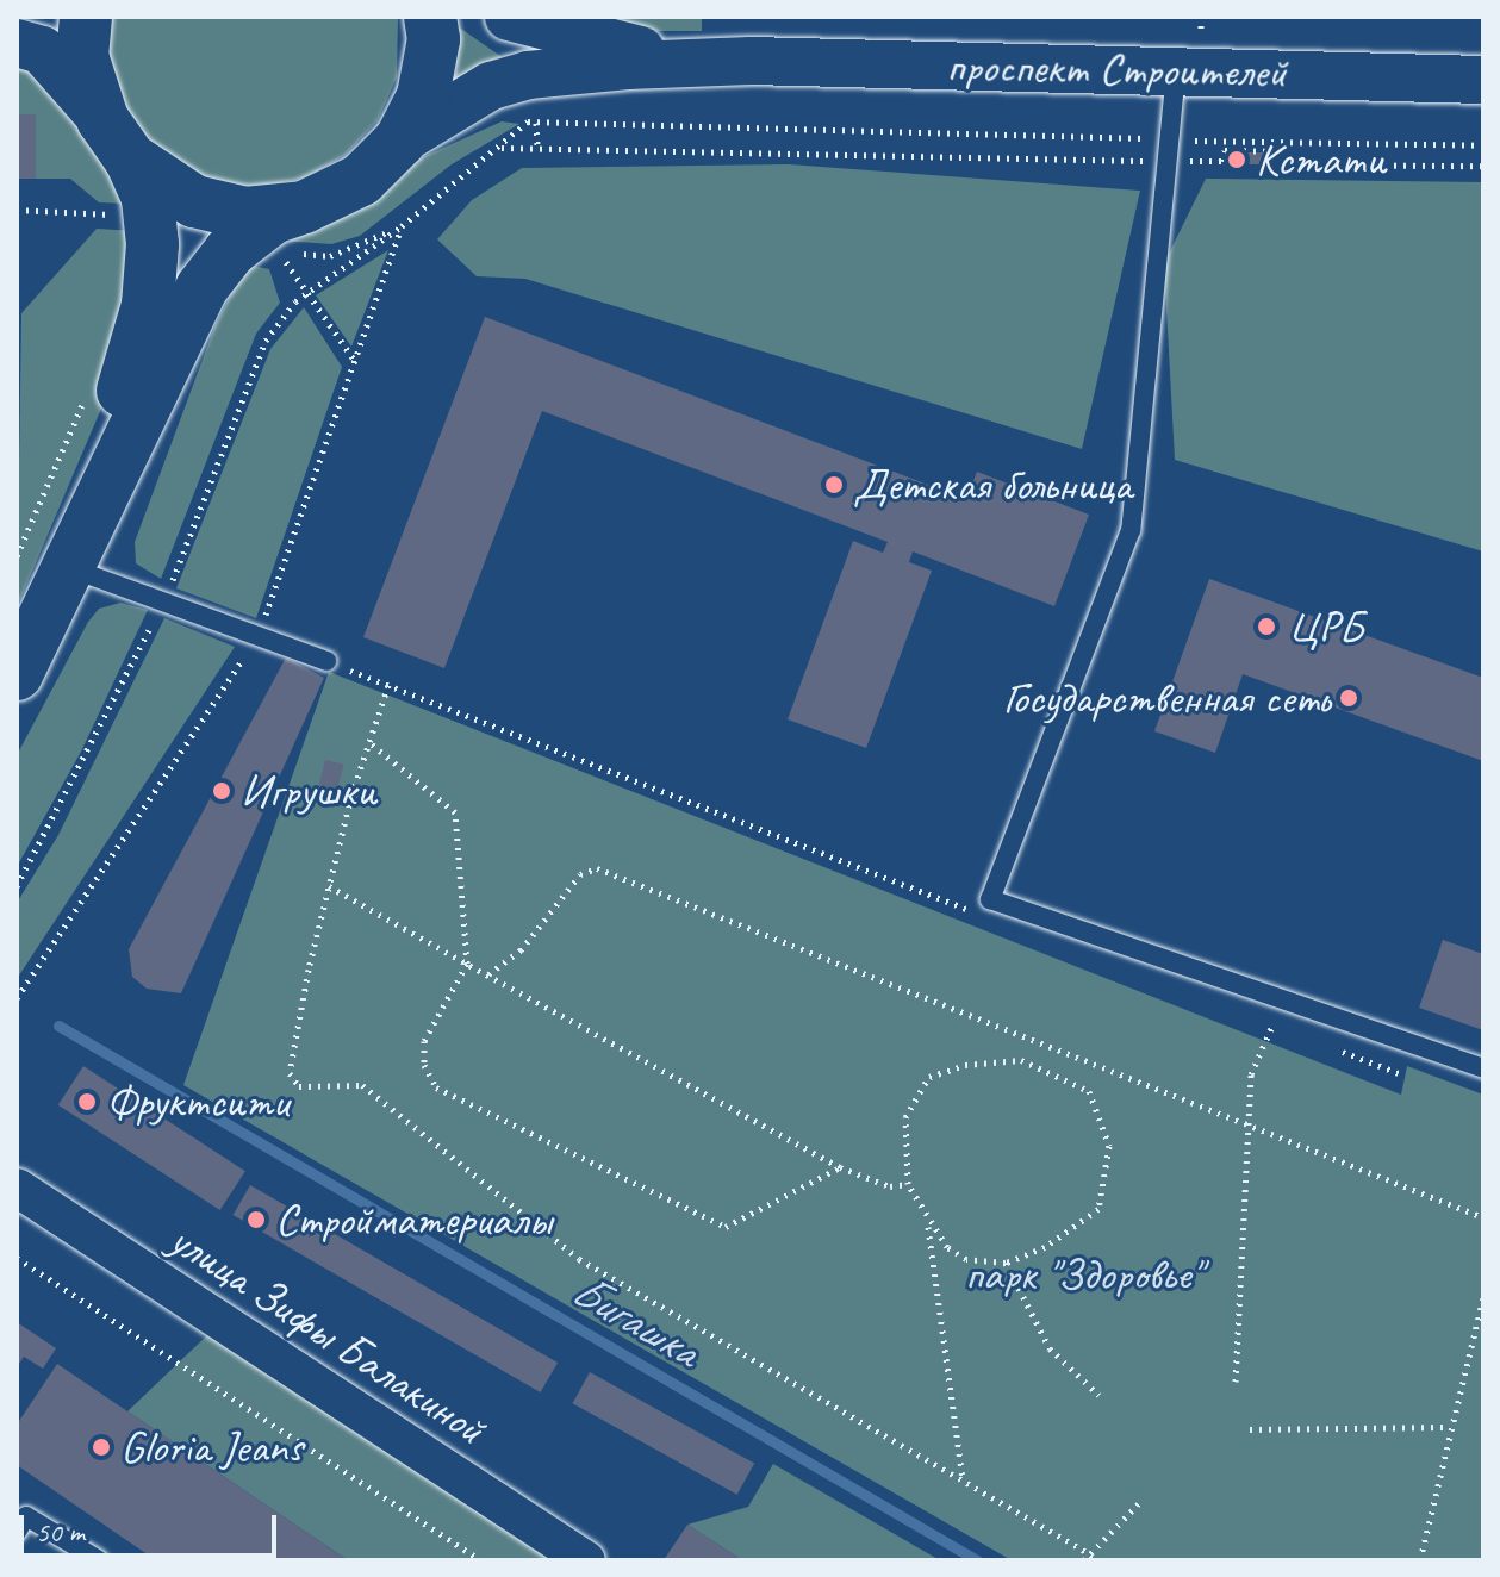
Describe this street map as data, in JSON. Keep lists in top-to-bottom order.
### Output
{
  "streets": {
    "street": ["проспект Строителей", "улица Зифы Балакиной"]
  },
  "water": ["Бигашка"],
  "parks": ["парк \"Здоровье\""],
  "places": [
    "Кстати",
    "Детская больница",
    "ЦРБ",
    "Государственная сеть",
    "Игрушки",
    "Фруктсити",
    "Стройматериалы",
    "Gloria Jeans"
  ],
  "scale_bar": "50 m"
}
